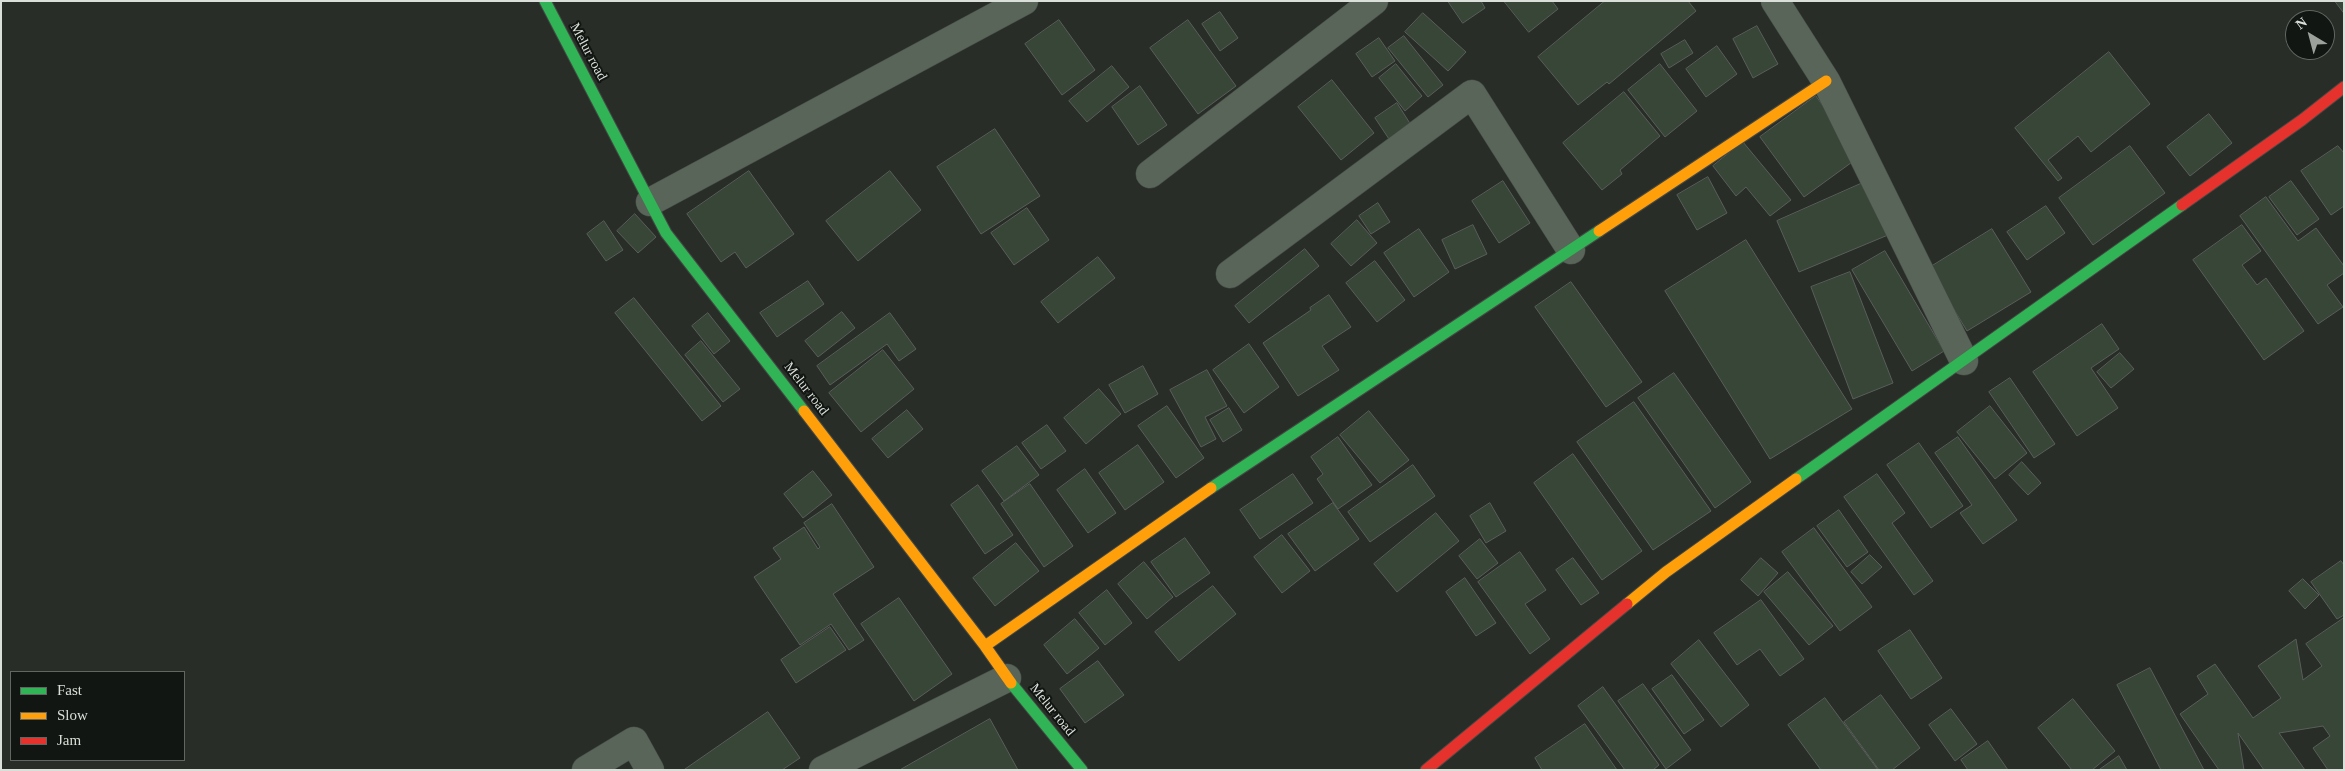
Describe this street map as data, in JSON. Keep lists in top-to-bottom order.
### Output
{
  "streets": {
    "street": ["Melur road"]
  },
  "legend": ["Fast", "Slow", "Jam"],
  "north": "top left"
}
